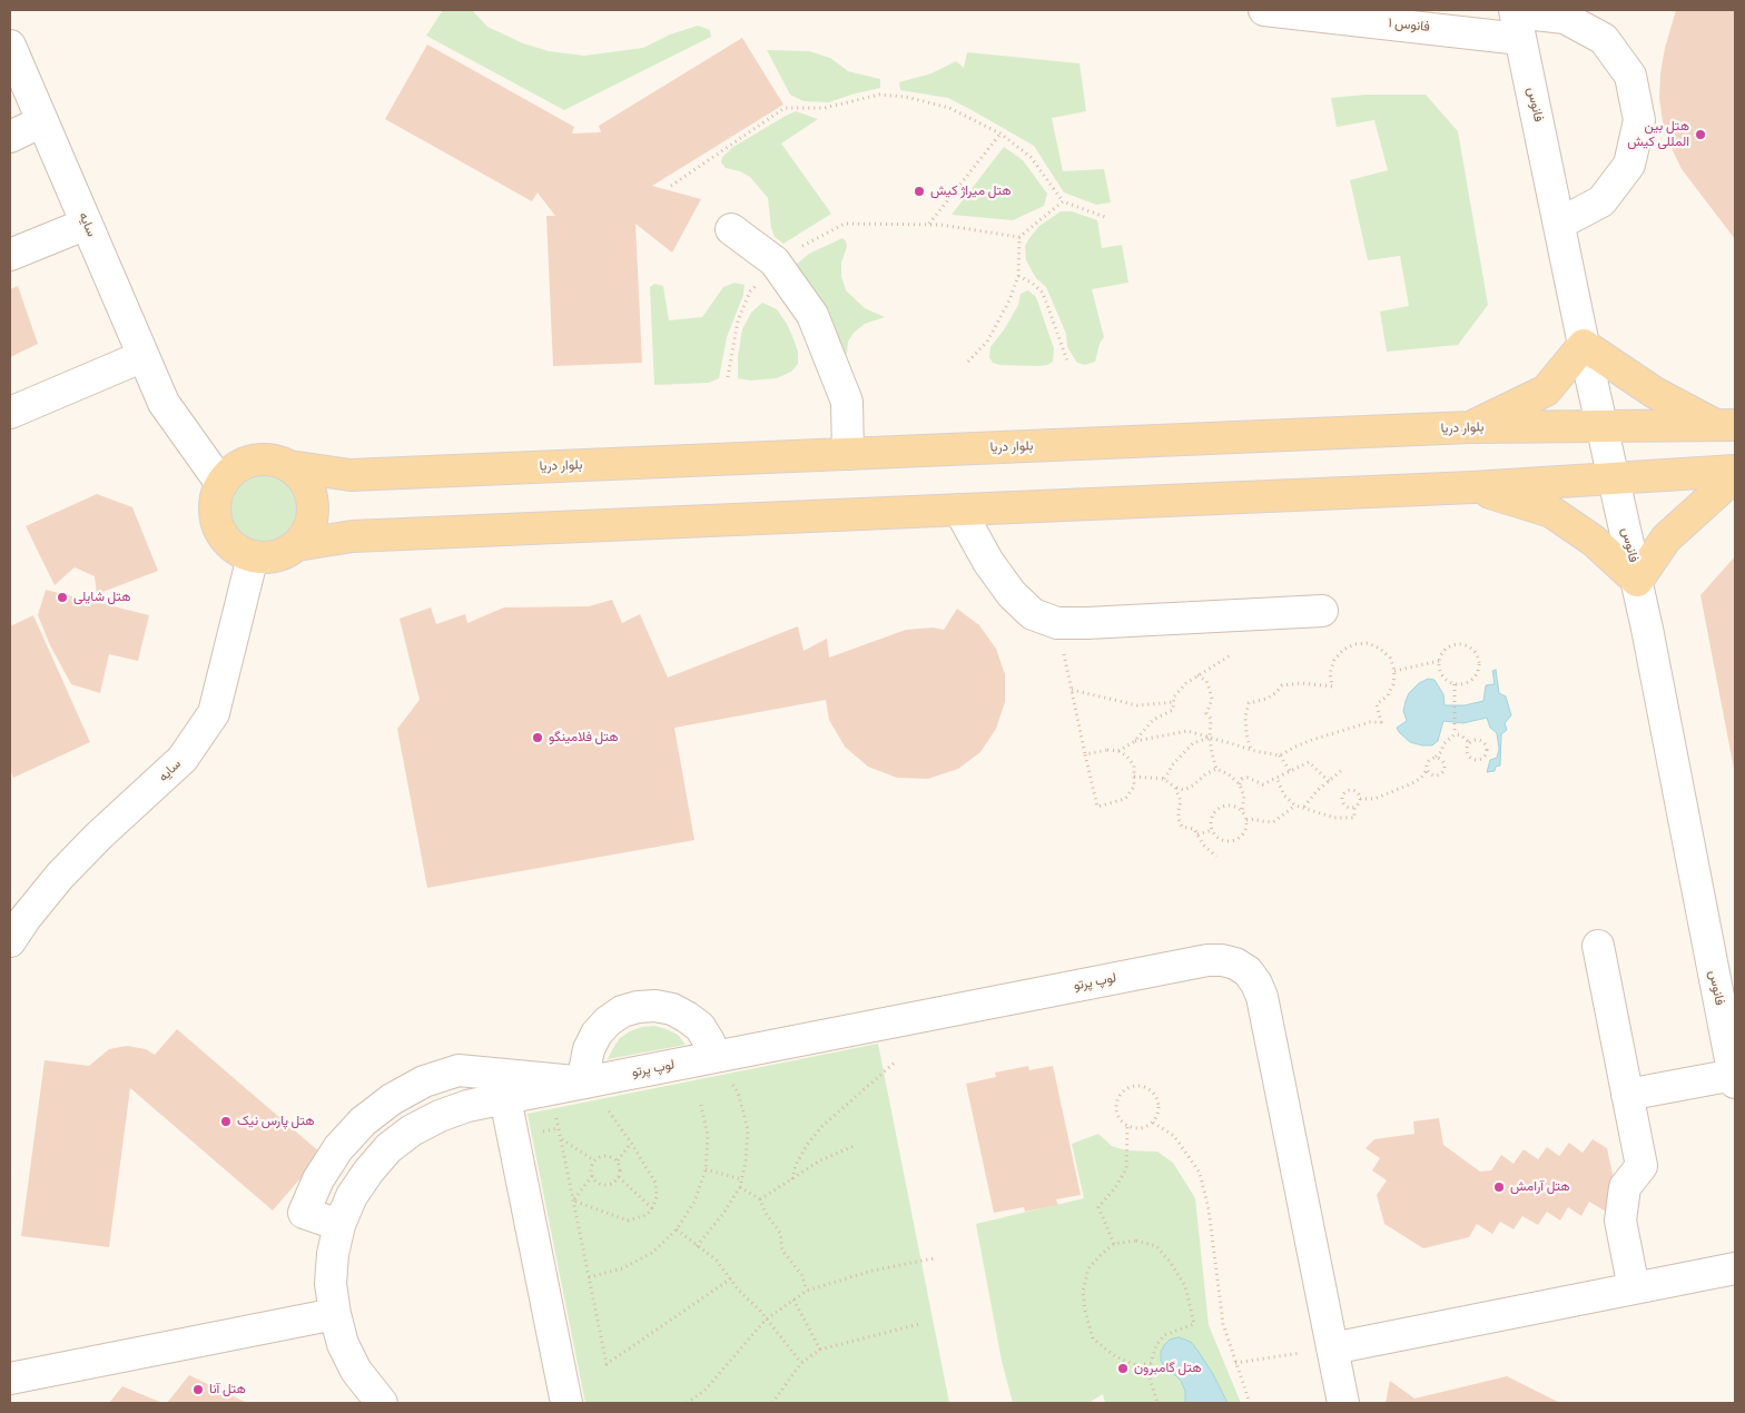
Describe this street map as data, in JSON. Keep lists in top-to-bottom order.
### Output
{
  "streets": {
    "main road": ["بلوار دریا"],
    "street": [
      "فانوس ۱",
      "فانوس",
      "سایه",
      "لوپ پرتو"
    ]
  },
  "crossings": [
    ["فانوس ۱", "فانوس"],
    ["فانوس", "بلوار دریا"],
    ["سایه", "بلوار دریا"]
  ],
  "places": [
    "هتل بین المللی کیش",
    "هتل میراژ کیش",
    "هتل شایلی",
    "هتل فلامینگو",
    "هتل پارس نیک",
    "هتل آرامش",
    "هتل گامبرون",
    "هتل آنا"
  ]
}
